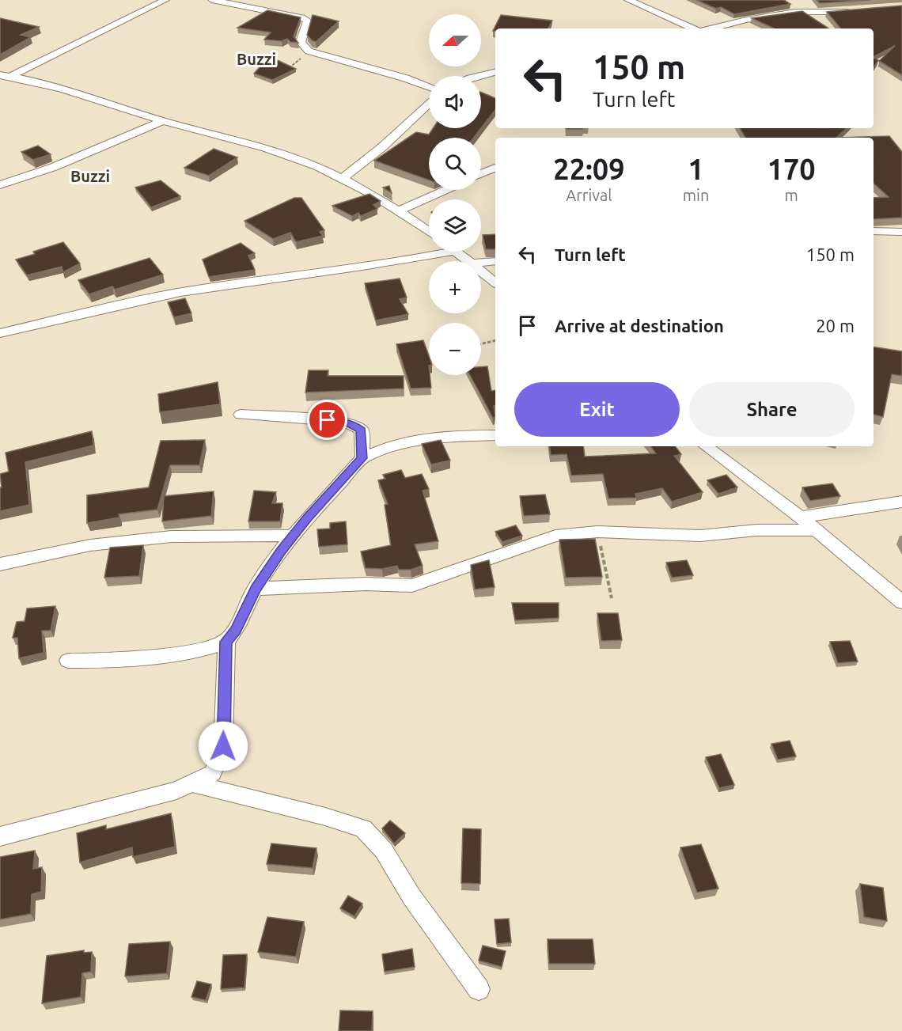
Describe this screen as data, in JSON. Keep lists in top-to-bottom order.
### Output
{
  "districts": ["Buzzi", "Buzzi"],
  "north": "left",
  "page": {
    "map_buttons": ["+", "−"],
    "turn": ["150 m", "Turn left"],
    "eta": [
      "22:09",
      "Arrival",
      "1",
      "min",
      "170",
      "m"
    ],
    "list": [
      {
        "name": "Turn left",
        "value": "150 m"
      },
      {
        "name": "Arrive at destination",
        "value": "20 m"
      }
    ],
    "buttons": ["Exit", "Share"]
  }
}
